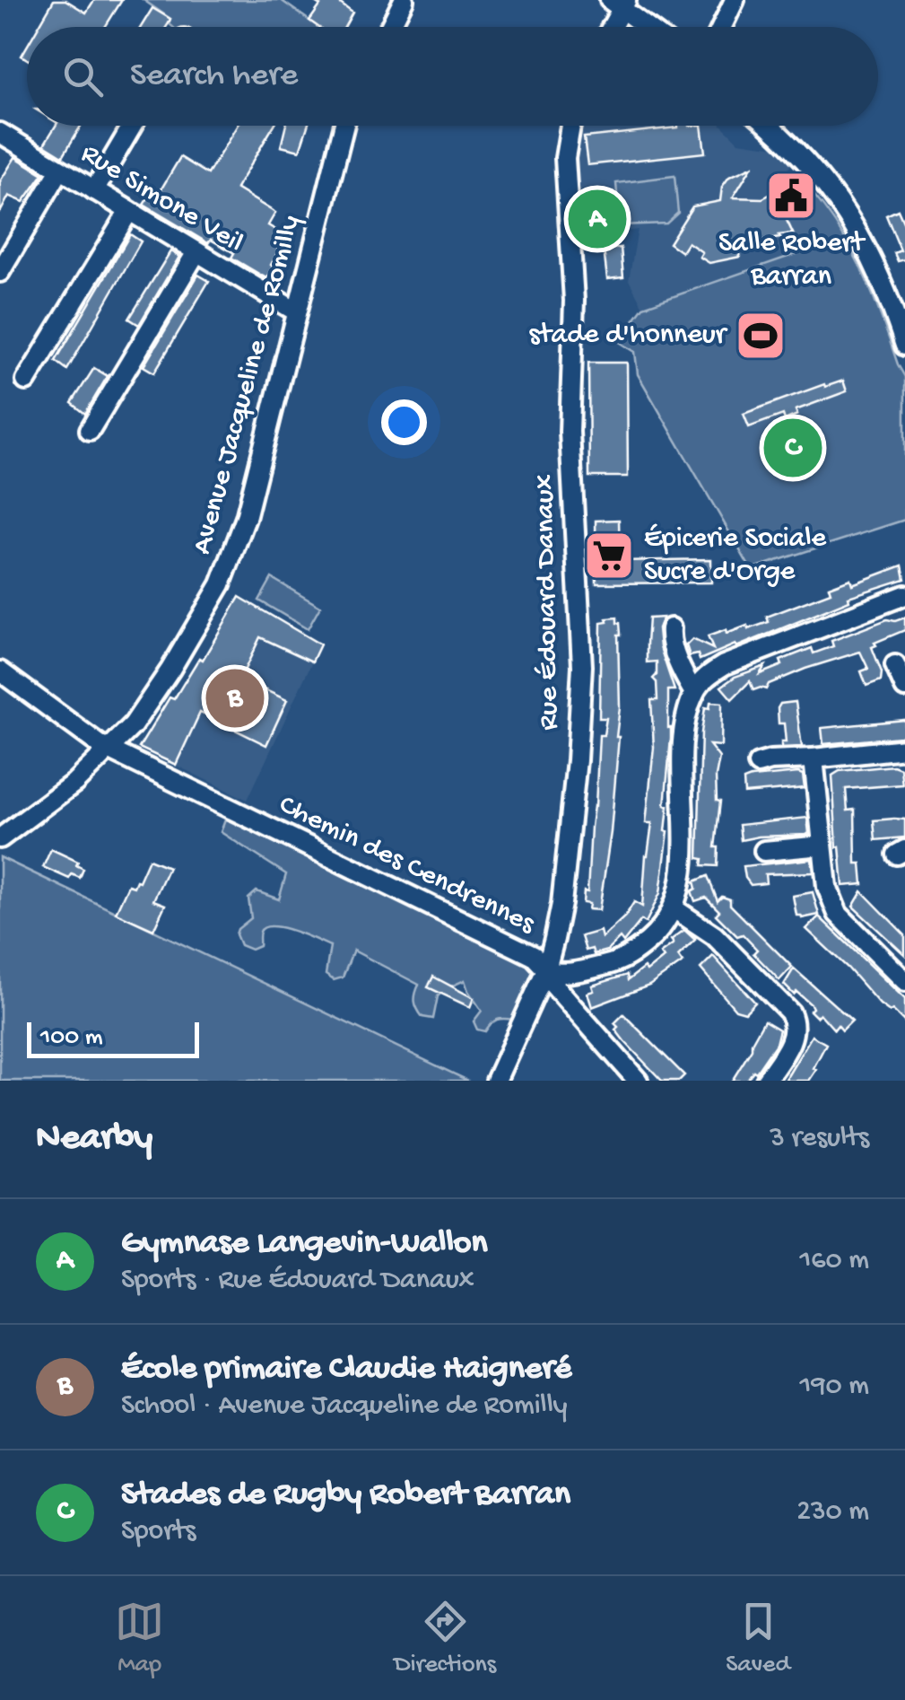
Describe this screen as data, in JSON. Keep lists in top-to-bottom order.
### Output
{
  "streets": {
    "street": [
      "Rue Simone Veil",
      "Avenue Jacqueline de Romilly",
      "Rue Édouard Danaux",
      "Chemin des Cendrennes"
    ]
  },
  "crossings": [
    ["Rue Simone Veil", "Avenue Jacqueline de Romilly"],
    ["Avenue Jacqueline de Romilly", "Chemin des Cendrennes"],
    ["Rue Édouard Danaux", "Chemin des Cendrennes"]
  ],
  "places": {
    "public building": ["Salle Robert Barran"],
    "sports": ["stade d'honneur"],
    "supermarket": ["Épicerie Sociale Sucre d'Orge"]
  },
  "scale_bar": "100 m",
  "page": {
    "search": "Search here",
    "pins": ["A", "C", "B"],
    "scale": "100 m",
    "heading": ["Nearby", "3 results"],
    "list": [
      {
        "mark": "A",
        "name": "Gymnase Langevin-Wallon",
        "note": "Sports · Rue Édouard Danaux",
        "value": "160 m"
      },
      {
        "mark": "B",
        "name": "École primaire Claudie Haigneré",
        "note": "School · Avenue Jacqueline de Romilly",
        "value": "190 m"
      },
      {
        "mark": "C",
        "name": "Stades de Rugby Robert Barran",
        "note": "Sports",
        "value": "230 m"
      }
    ],
    "nav": ["Map", "Directions", "Saved"]
  }
}
